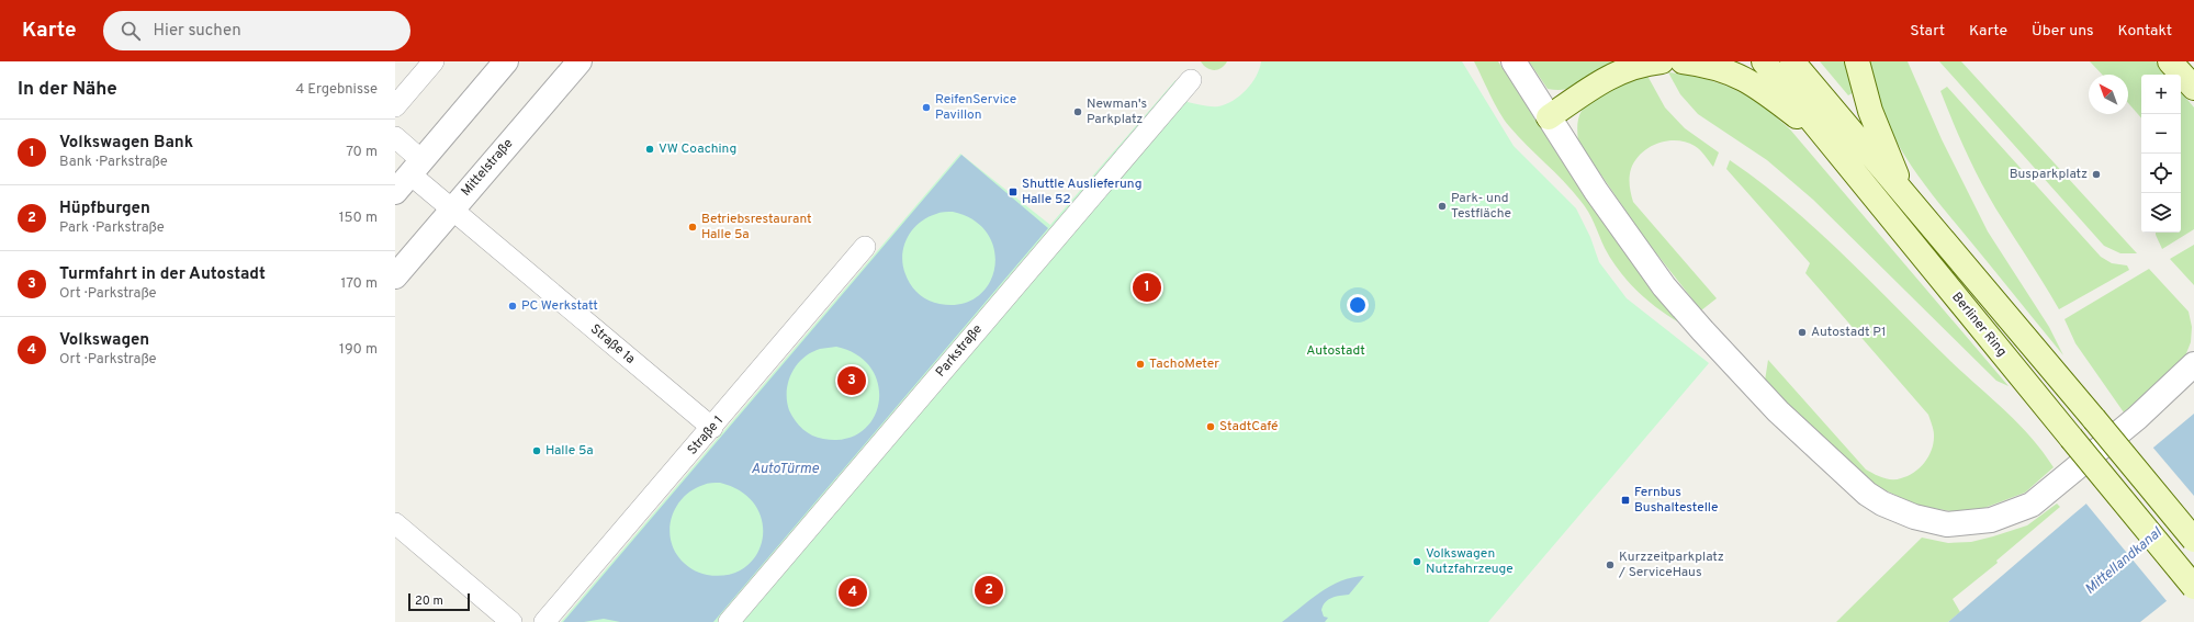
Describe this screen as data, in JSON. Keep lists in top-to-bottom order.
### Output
{
  "streets": {
    "main road": ["Berliner Ring"],
    "street": [
      "Mittelstraße",
      "Straße 1a",
      "Parkstraße",
      "Straße 1"
    ]
  },
  "crossings": [
    ["Mittelstraße", "Straße 1a"],
    ["Straße 1a", "Straße 1"]
  ],
  "water": ["AutoTürme", "Mittellandkanal"],
  "parks": ["Autostadt"],
  "places": {
    "other": [
      "ReifenService Pavillon",
      "Newman's Parkplatz",
      "VW Coaching",
      "Busparkplatz",
      "Park- und Testfläche",
      "Betriebsrestaurant Halle 5a",
      "PC Werkstatt",
      "Autostadt P1",
      "TachoMeter",
      "StadtCafé",
      "Halle 5a",
      "Volkswagen Nutzfahrzeuge",
      "Kurzzeitparkplatz / ServiceHaus"
    ],
    "transit": ["Shuttle Auslieferung Halle 52", "Fernbus Bushaltestelle"]
  },
  "scale_bar": "20 m",
  "north": "top left",
  "page": {
    "header": "Karte",
    "search": "Hier suchen",
    "nav": [
      "Start",
      "Karte",
      "Über uns",
      "Kontakt"
    ],
    "heading": ["In der Nähe", "4 Ergebnisse"],
    "map_buttons": ["+", "−"],
    "list": [
      {
        "mark": "1",
        "name": "Volkswagen Bank",
        "note": "Bank · Parkstraße",
        "value": "70 m"
      },
      {
        "mark": "2",
        "name": "Hüpfburgen",
        "note": "Park · Parkstraße",
        "value": "150 m"
      },
      {
        "mark": "3",
        "name": "Turmfahrt in der Autostadt",
        "note": "Ort · Parkstraße",
        "value": "170 m"
      },
      {
        "mark": "4",
        "name": "Volkswagen",
        "note": "Ort · Parkstraße",
        "value": "190 m"
      }
    ],
    "pins": [
      "1",
      "3",
      "2",
      "4"
    ],
    "scale": "20 m"
  }
}
